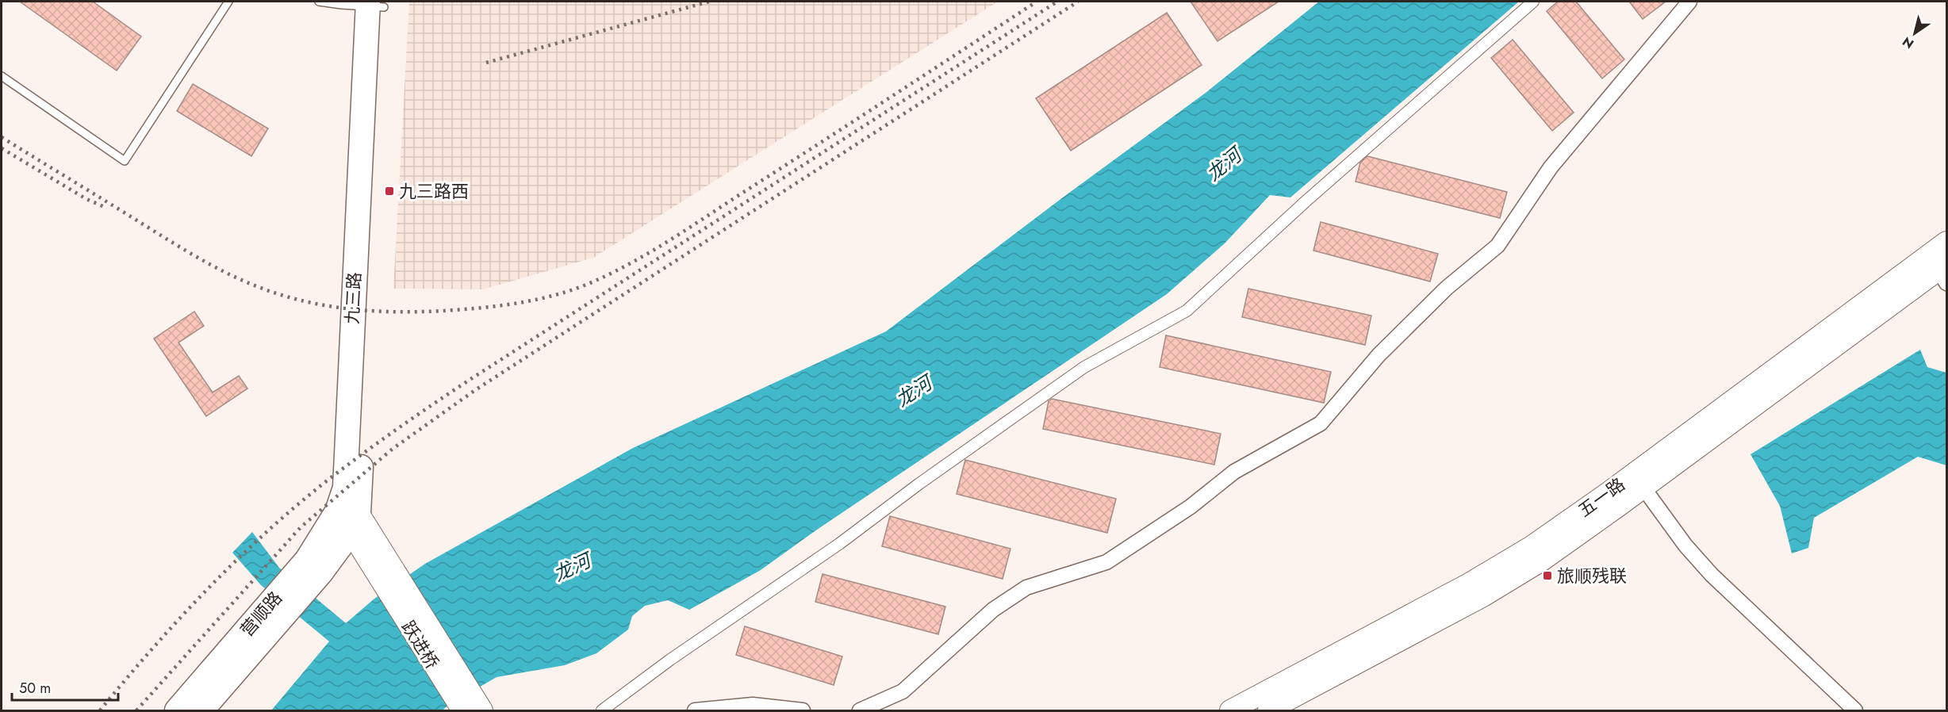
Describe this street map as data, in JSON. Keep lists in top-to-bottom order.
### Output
{
  "streets": {
    "highway": ["九三路", "营顺路"],
    "main road": ["五一路", "跃进桥"]
  },
  "crossings": [
    ["九三路", "营顺路"],
    ["九三路", "跃进桥"],
    ["营顺路", "跃进桥"]
  ],
  "water": ["龙河"],
  "places": {
    "transit": ["九三路西", "旅顺残联"]
  },
  "scale_bar": "50 m",
  "north": "bottom left"
}
